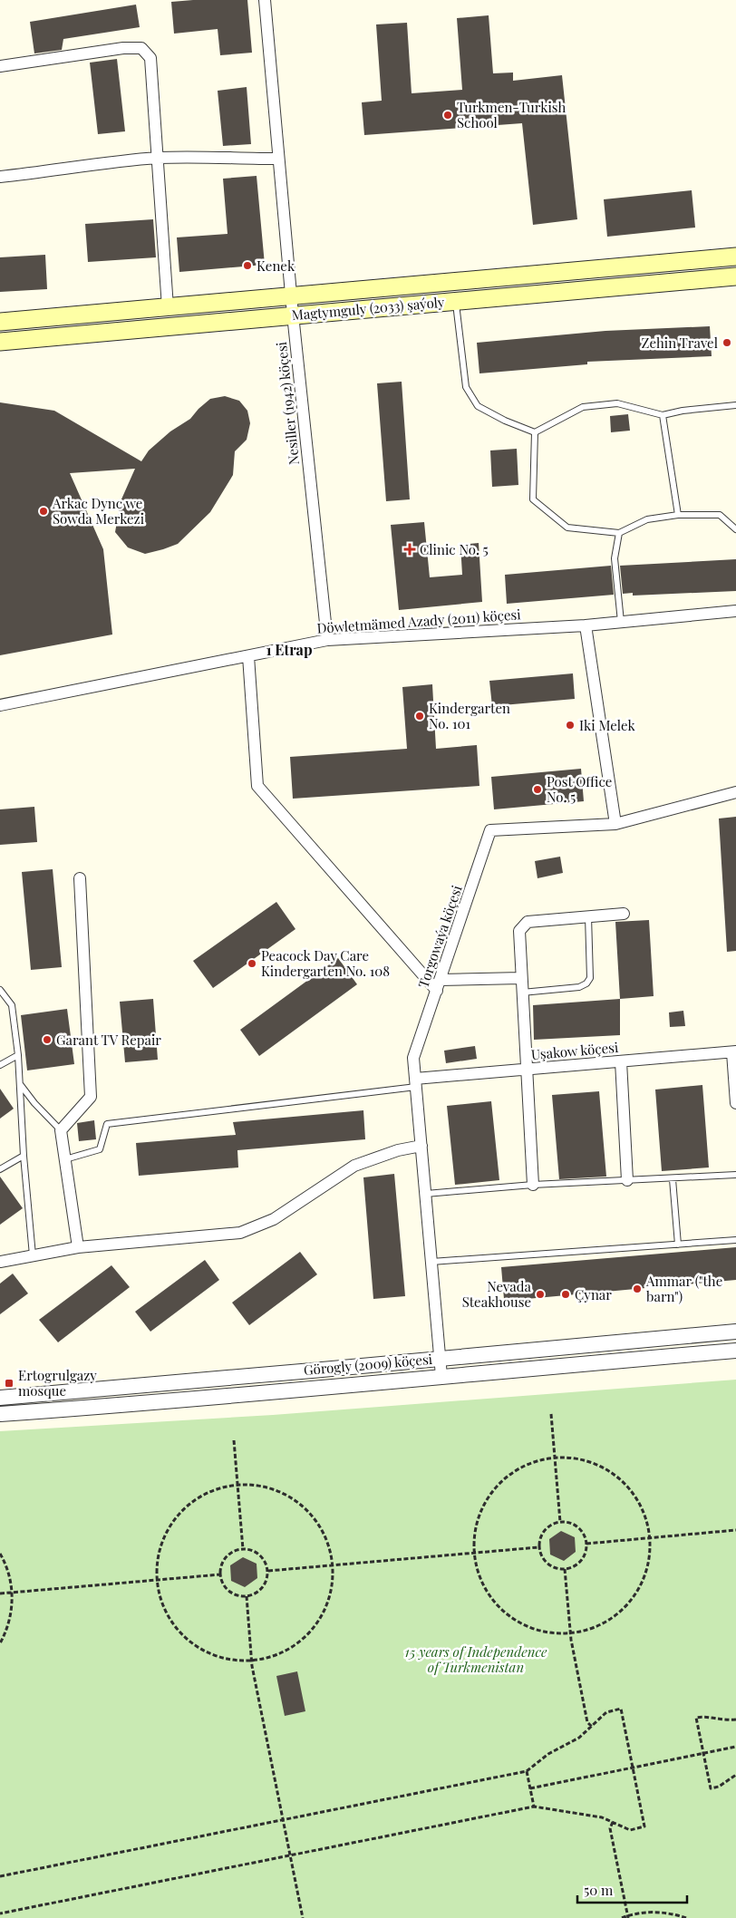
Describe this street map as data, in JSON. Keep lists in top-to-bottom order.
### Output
{
  "streets": {
    "main road": ["Magtymguly (2033) şaýoly"],
    "street": [
      "Nesiller (1942) köçesi",
      "Döwletmämed Azady (2011) köçesi",
      "Torgowaýa köçesi",
      "Uşakow köçesi",
      "Görogly (2009) köçesi"
    ]
  },
  "crossings": [
    ["Magtymguly (2033) şaýoly", "Nesiller (1942) köçesi"],
    ["Nesiller (1942) köçesi", "Döwletmämed Azady (2011) köçesi"],
    ["Torgowaýa köçesi", "Uşakow köçesi"],
    ["Torgowaýa köçesi", "Görogly (2009) köçesi"]
  ],
  "districts": ["1 Etrap"],
  "parks": ["15 years of Independence of Turkmenistan"],
  "places": {
    "other": [
      "Turkmen-Turkish School",
      "Kenek",
      "Zehin Travel",
      "Arkac Dync we Sowda Merkezi",
      "Kindergarten No. 101",
      "Iki Melek",
      "Post Office No. 5",
      "Peacock Day Care Kindergarten No. 108",
      "Garant TV Repair",
      "Ammar (\"the barn\")",
      "Nevada Steakhouse",
      "Çynar"
    ],
    "health": ["Clinic No. 5"],
    "transit": ["Ertogrulgazy mosque"]
  },
  "scale_bar": "50 m"
}
